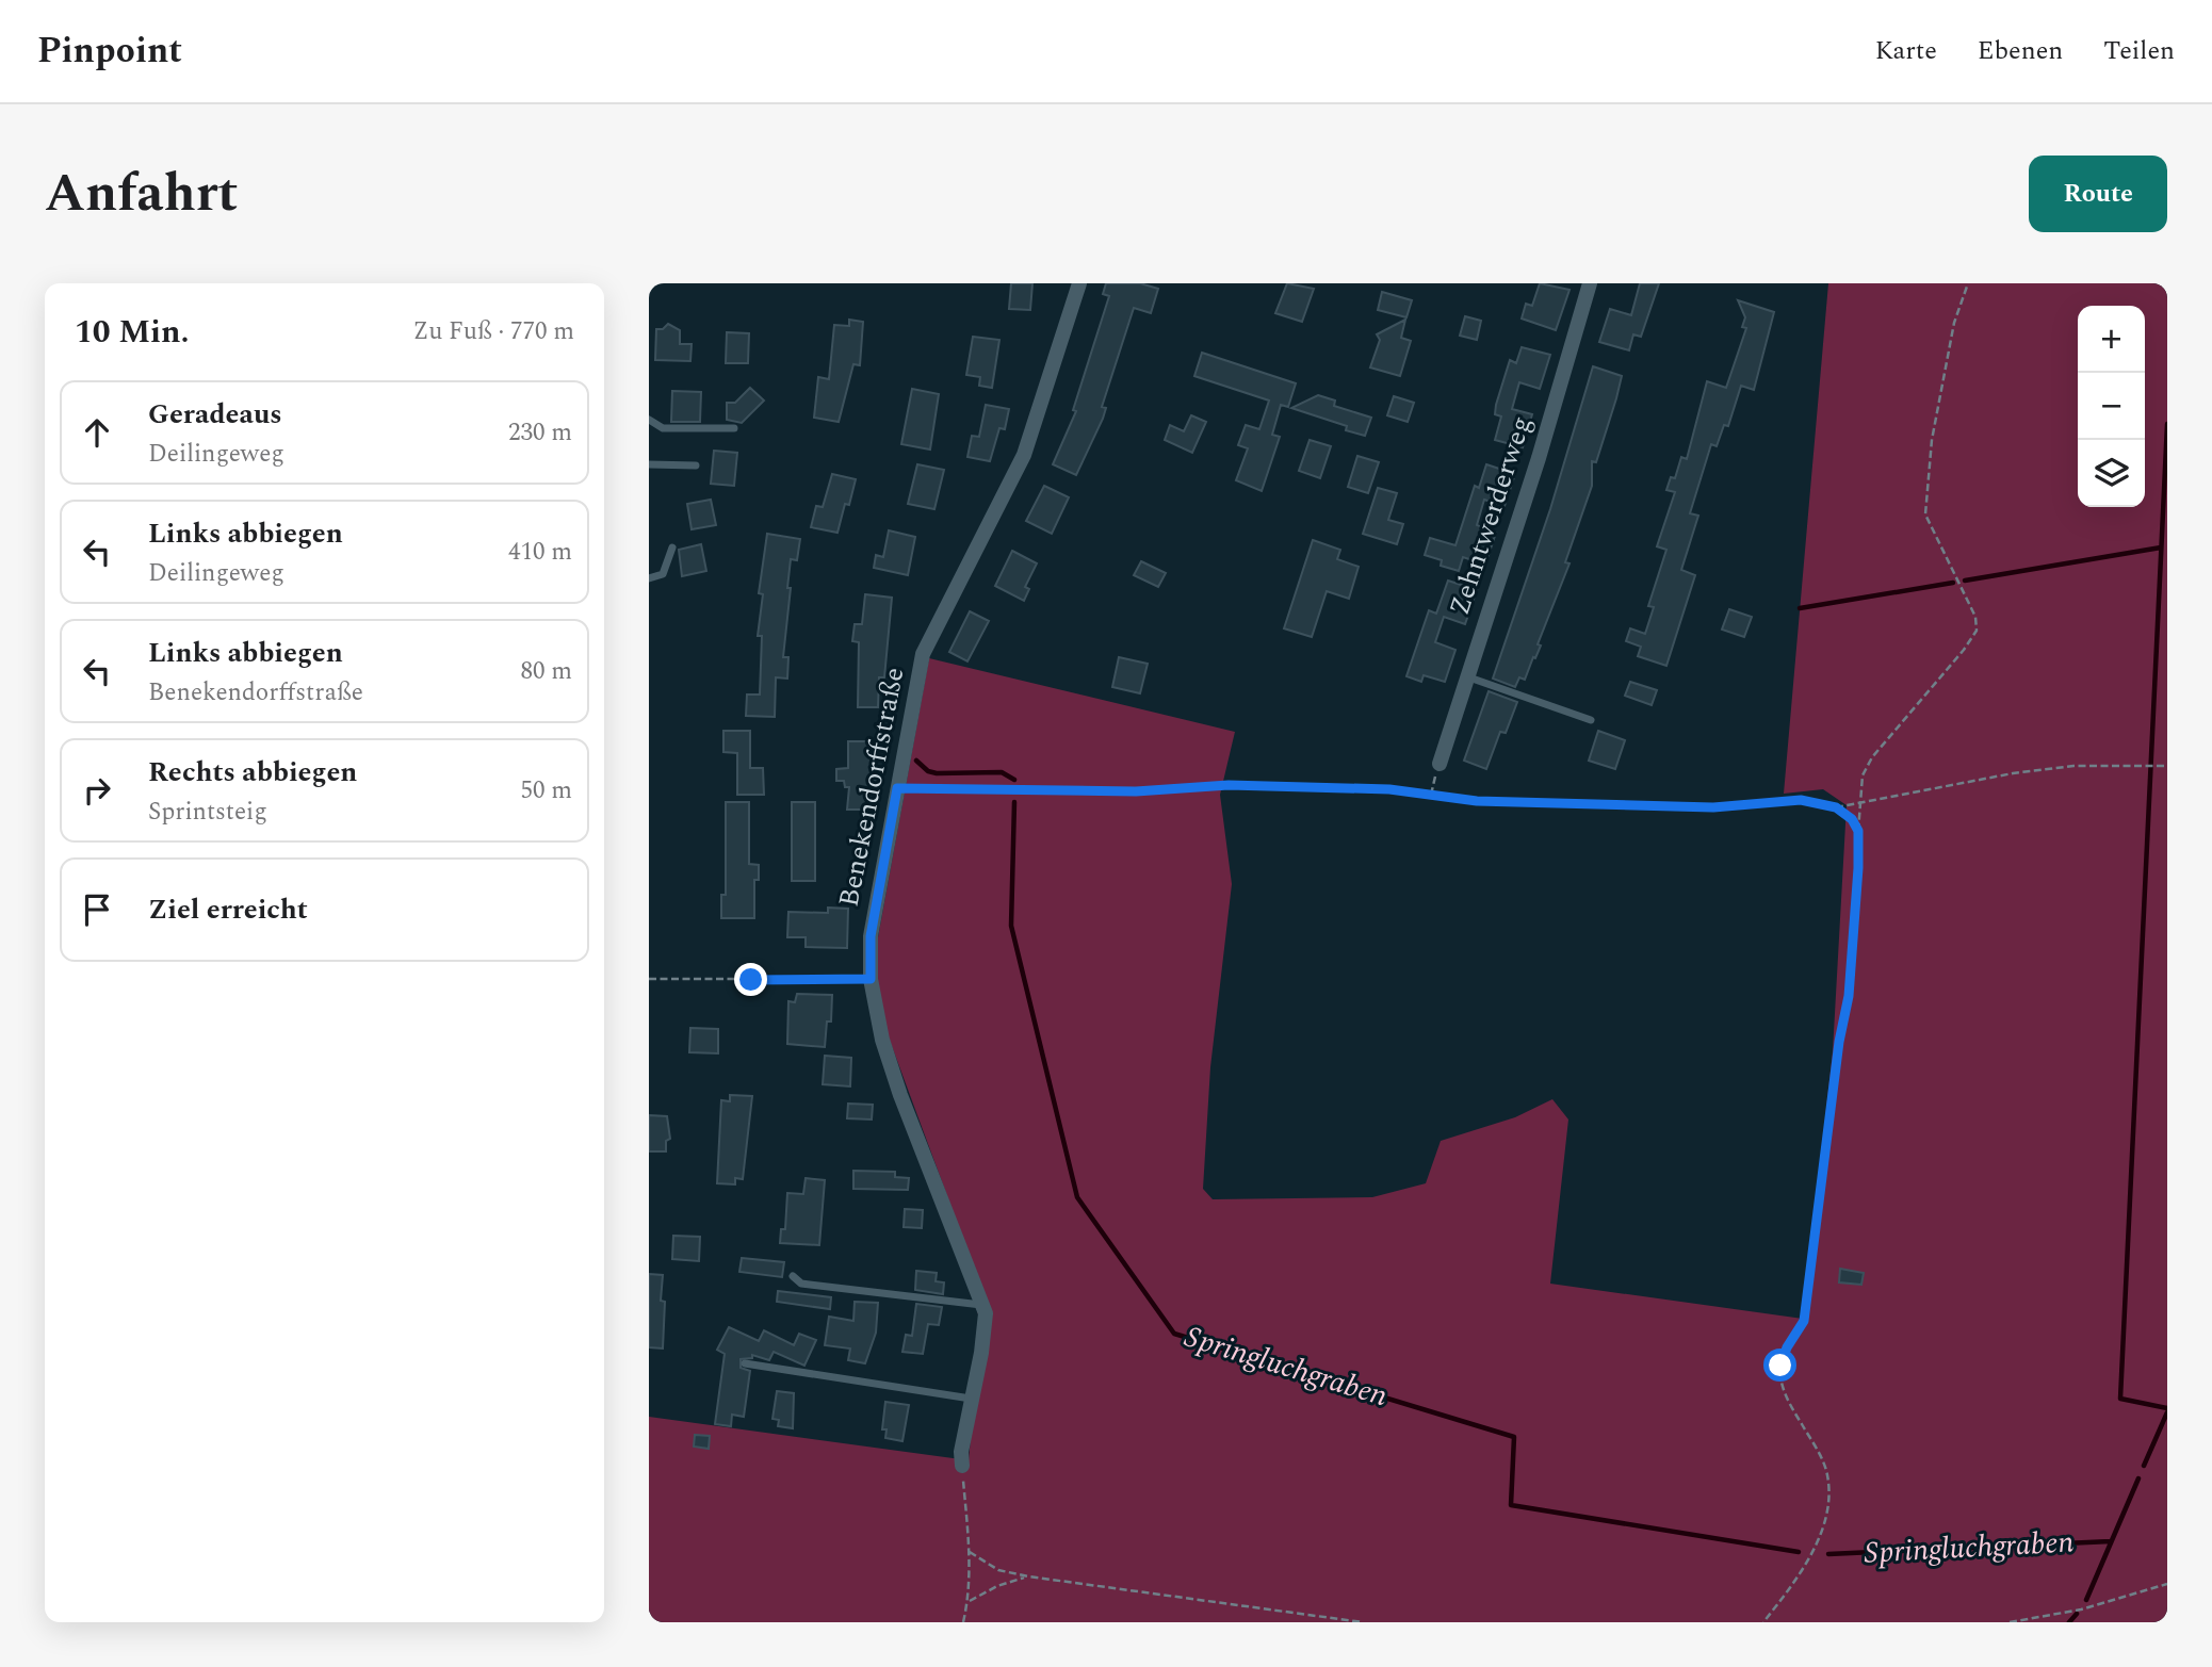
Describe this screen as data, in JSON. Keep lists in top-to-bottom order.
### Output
{
  "streets": {
    "street": ["Zehntwerderweg", "Benekendorffstraße"]
  },
  "water": ["Springluchgraben"],
  "page": {
    "header": "Pinpoint",
    "nav": ["Karte", "Ebenen", "Teilen"],
    "title": "Anfahrt",
    "buttons": "Route",
    "heading": ["10 Min.", "Zu Fuß · 770 m"],
    "map_buttons": ["+", "−"],
    "list": [
      ["Geradeaus", "Deilingeweg", "230 m"],
      ["Links abbiegen", "Deilingeweg", "410 m"],
      ["Links abbiegen", "Benekendorffstraße", "80 m"],
      ["Rechts abbiegen", "Sprintsteig", "50 m"],
      "Ziel erreicht"
    ]
  }
}
